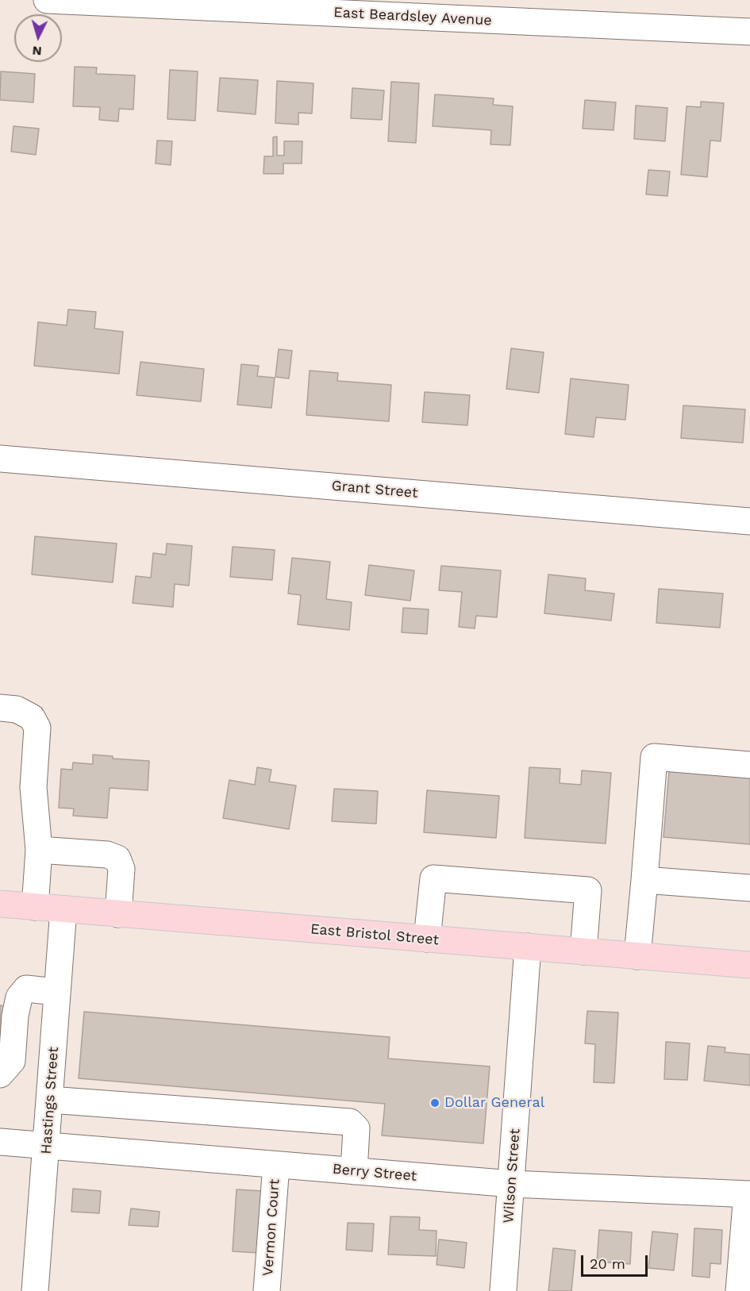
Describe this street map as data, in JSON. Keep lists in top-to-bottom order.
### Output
{
  "streets": {
    "main road": ["East Bristol Street"],
    "street": [
      "East Beardsley Avenue",
      "Grant Street",
      "Hastings Street",
      "Berry Street",
      "Wilson Street",
      "Vermon Court"
    ]
  },
  "crossings": [
    ["East Bristol Street", "Hastings Street"],
    ["East Bristol Street", "Wilson Street"],
    ["Hastings Street", "Berry Street"],
    ["Berry Street", "Wilson Street"],
    ["Berry Street", "Vermon Court"]
  ],
  "places": ["Dollar General"],
  "scale_bar": "20 m",
  "north": "bottom"
}
